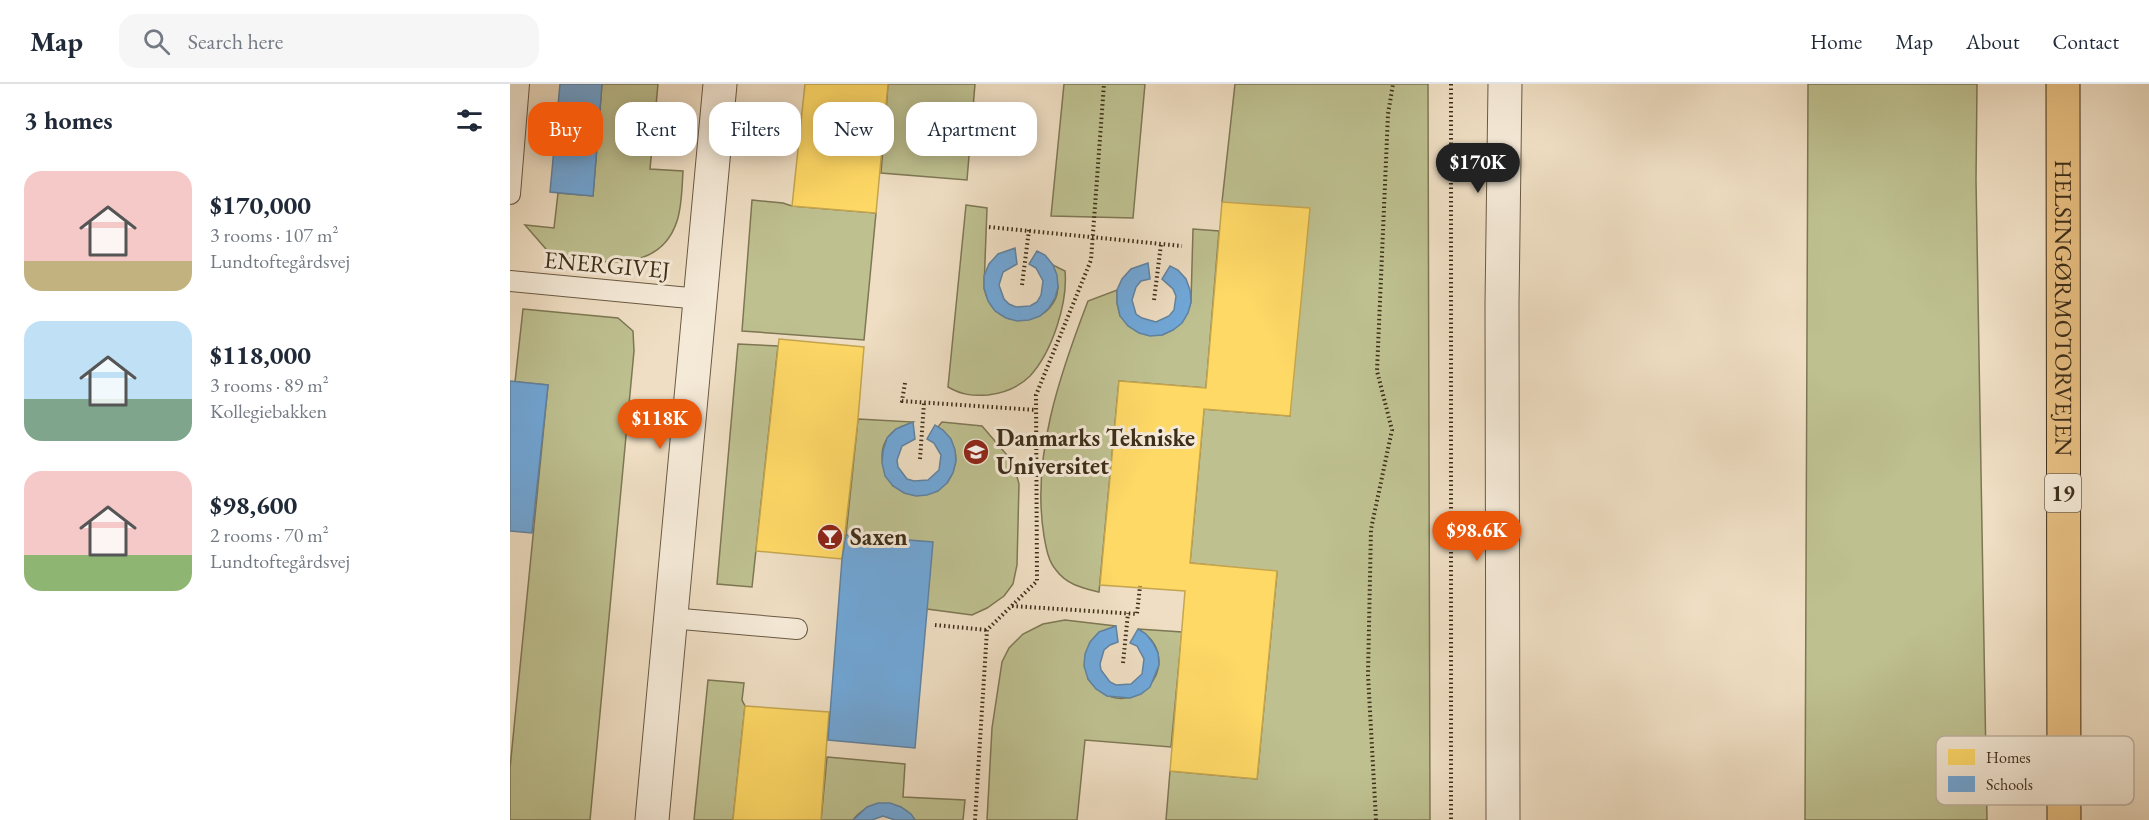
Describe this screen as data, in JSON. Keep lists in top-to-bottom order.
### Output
{
  "streets": {
    "highway": ["HELSINGØRMOTORVEJEN", "19"],
    "lane": ["ENERGIVEJ"]
  },
  "places": {
    "school or university": ["Danmarks Tekniske Universitet"],
    "bar": ["Saxen"]
  },
  "legend": ["Homes", "Schools"],
  "page": {
    "header": "Map",
    "search": "Search here",
    "nav": [
      "Home",
      "Map",
      "About",
      "Contact"
    ],
    "heading": "3 homes",
    "chip": [
      "Buy",
      "Rent",
      "Filters",
      "New",
      "Apartment"
    ],
    "price": ["$170K", "$118K", "$98.6K"],
    "list": [
      {
        "name": "$170,000",
        "note": "3 rooms · 107 m² · Lundtoftegårdsvej"
      },
      {
        "name": "$118,000",
        "note": "3 rooms · 89 m² · Kollegiebakken"
      },
      {
        "name": "$98,600",
        "note": "2 rooms · 70 m² · Lundtoftegårdsvej"
      }
    ]
  }
}
